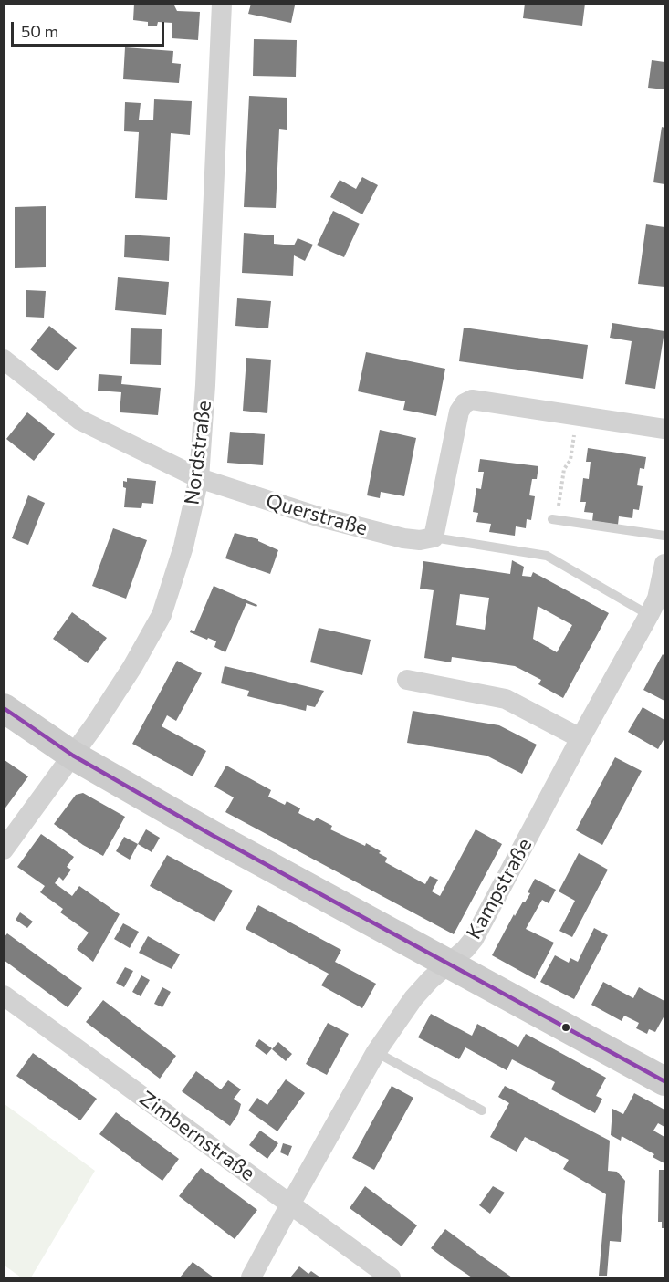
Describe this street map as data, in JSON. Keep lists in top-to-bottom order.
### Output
{
  "streets": {
    "street": [
      "Nordstraße",
      "Querstraße",
      "Kampstraße",
      "Zimbernstraße"
    ]
  },
  "crossings": [
    ["Nordstraße", "Querstraße"],
    ["Querstraße", "Kampstraße"],
    ["Kampstraße", "Zimbernstraße"]
  ],
  "scale_bar": "50 m"
}
